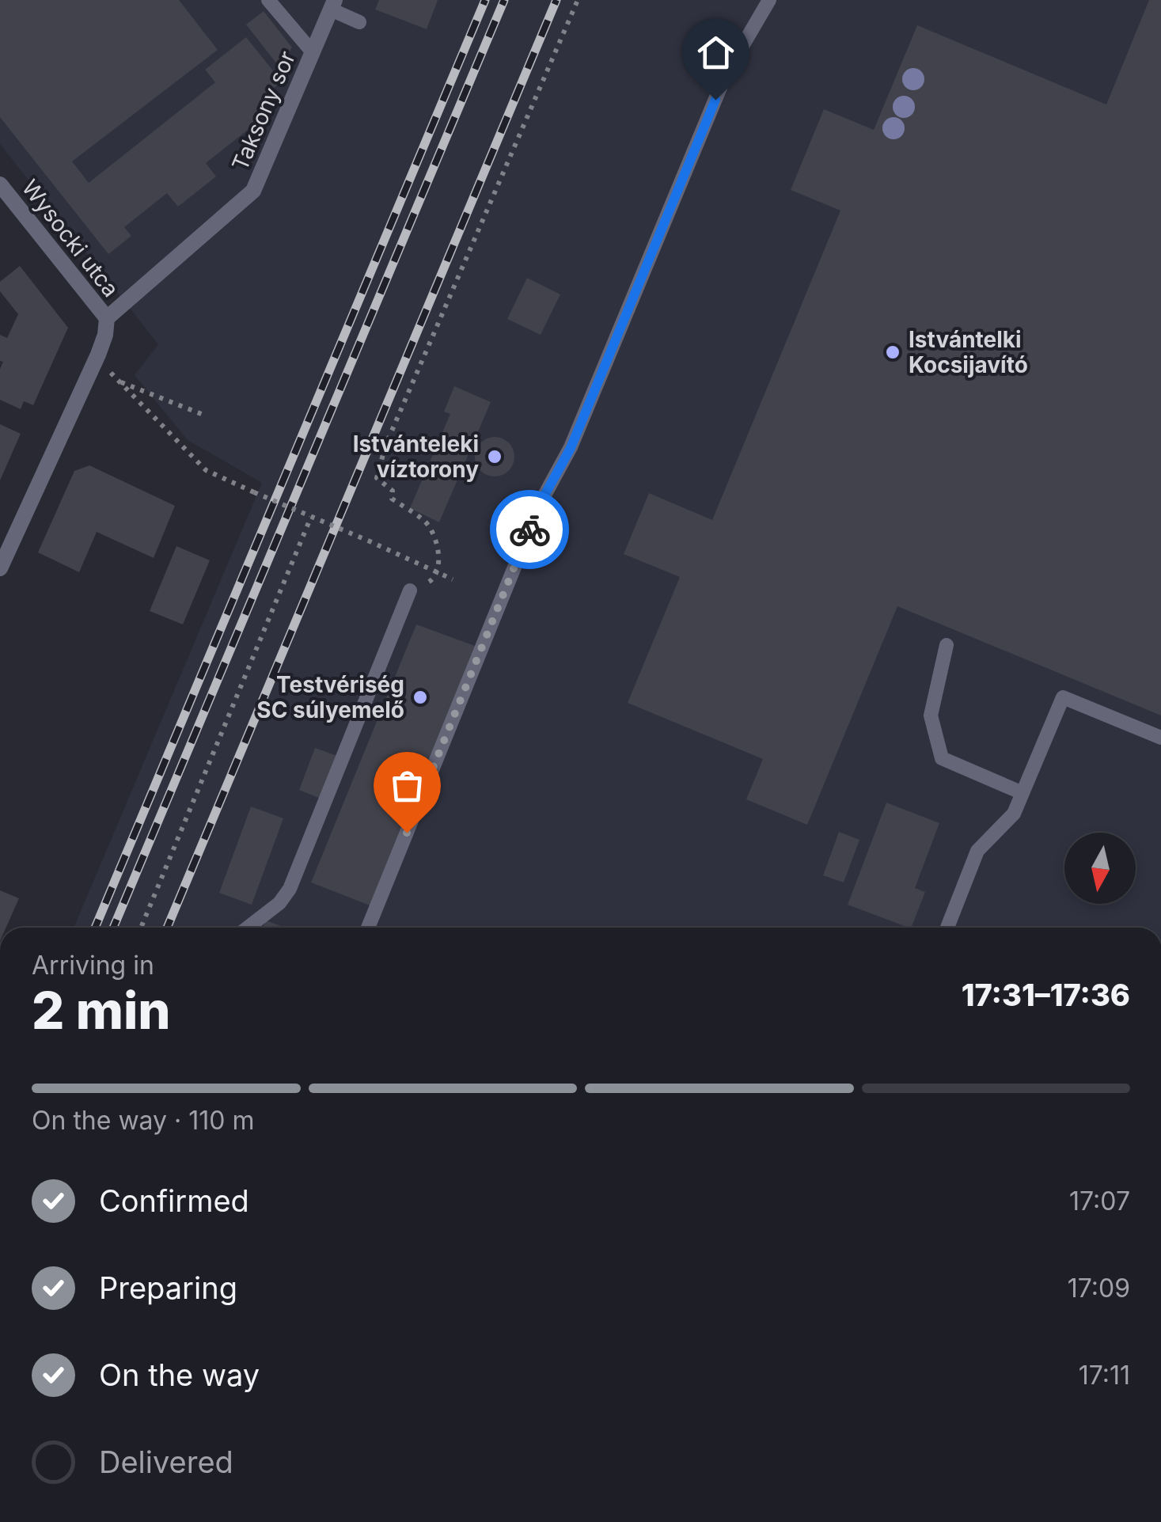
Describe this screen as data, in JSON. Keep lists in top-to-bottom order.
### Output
{
  "streets": {
    "street": ["Taksony sor", "Wysocki utca"]
  },
  "crossings": [
    ["Taksony sor", "Wysocki utca"]
  ],
  "places": ["Istvántelki Kocsijavító", "Istvánteleki víztorony", "Testvériség SC súlyemelő"],
  "north": "bottom",
  "page": {
    "heading": ["2 min", "Arriving in", "17:31–17:36"],
    "bar": "On the way · 110 m",
    "list": [
      ["Confirmed", "17:07"],
      ["Preparing", "17:09"],
      ["On the way", "17:11"],
      "Delivered"
    ]
  }
}
